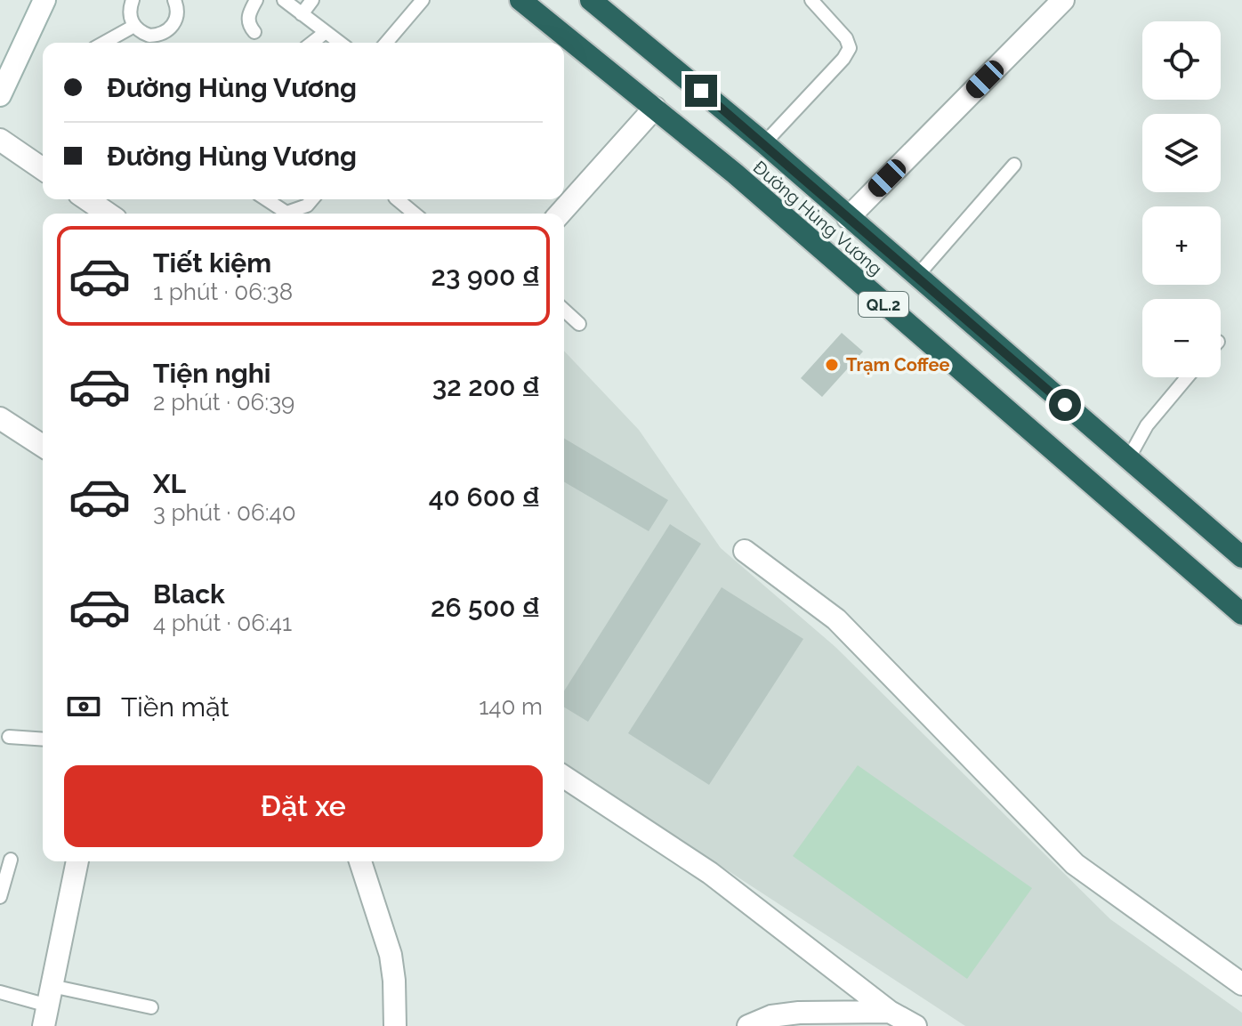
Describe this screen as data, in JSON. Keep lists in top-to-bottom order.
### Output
{
  "streets": {
    "highway": ["Đường Hùng Vương", "QL.2"]
  },
  "places": ["Trạm Coffee"],
  "page": {
    "map_buttons": ["+", "−"],
    "banner": ["Đường Hùng Vương", "Đường Hùng Vương"],
    "list": [
      {
        "name": "Tiết kiệm",
        "note": "1 phút · 06:38",
        "value": "23 900 ₫"
      },
      {
        "name": "Tiện nghi",
        "note": "2 phút · 06:39",
        "value": "32 200 ₫"
      },
      {
        "name": "XL",
        "note": "3 phút · 06:40",
        "value": "40 600 ₫"
      },
      {
        "name": "Black",
        "note": "4 phút · 06:41",
        "value": "26 500 ₫"
      }
    ],
    "pay": ["Tiền mặt", "140 m"],
    "buttons": "Đặt xe"
  }
}
